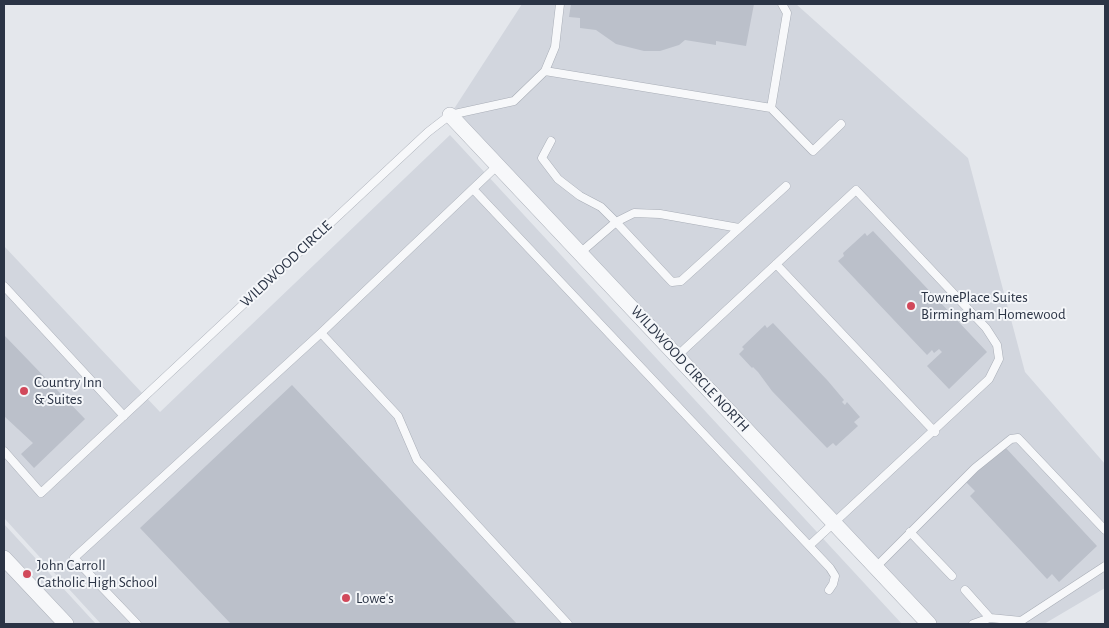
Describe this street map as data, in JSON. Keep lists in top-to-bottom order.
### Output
{
  "streets": {
    "street": ["WILDWOOD CIRCLE NORTH"],
    "lane": ["WILDWOOD CIRCLE"]
  },
  "crossings": [
    ["WILDWOOD CIRCLE", "WILDWOOD CIRCLE NORTH"]
  ],
  "places": [
    "TownePlace Suites Birmingham Homewood",
    "Country Inn & Suites",
    "John Carroll Catholic High School",
    "Lowe's"
  ]
}
